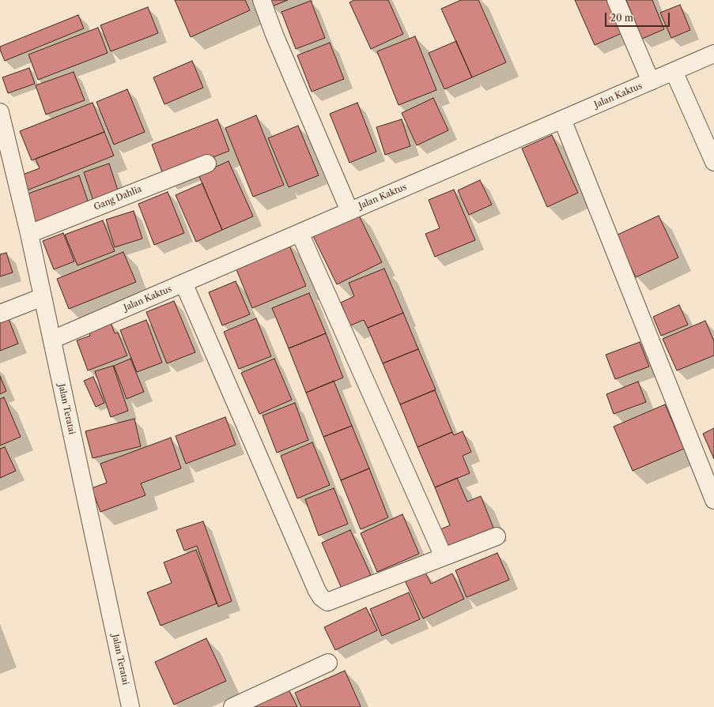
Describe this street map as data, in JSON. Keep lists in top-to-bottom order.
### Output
{
  "streets": {
    "street": ["Jalan Kaktus", "Gang Dahlia", "Jalan Teratai"]
  },
  "crossings": [
    ["Jalan Kaktus", "Jalan Teratai"],
    ["Gang Dahlia", "Jalan Teratai"]
  ],
  "scale_bar": "20 m"
}
